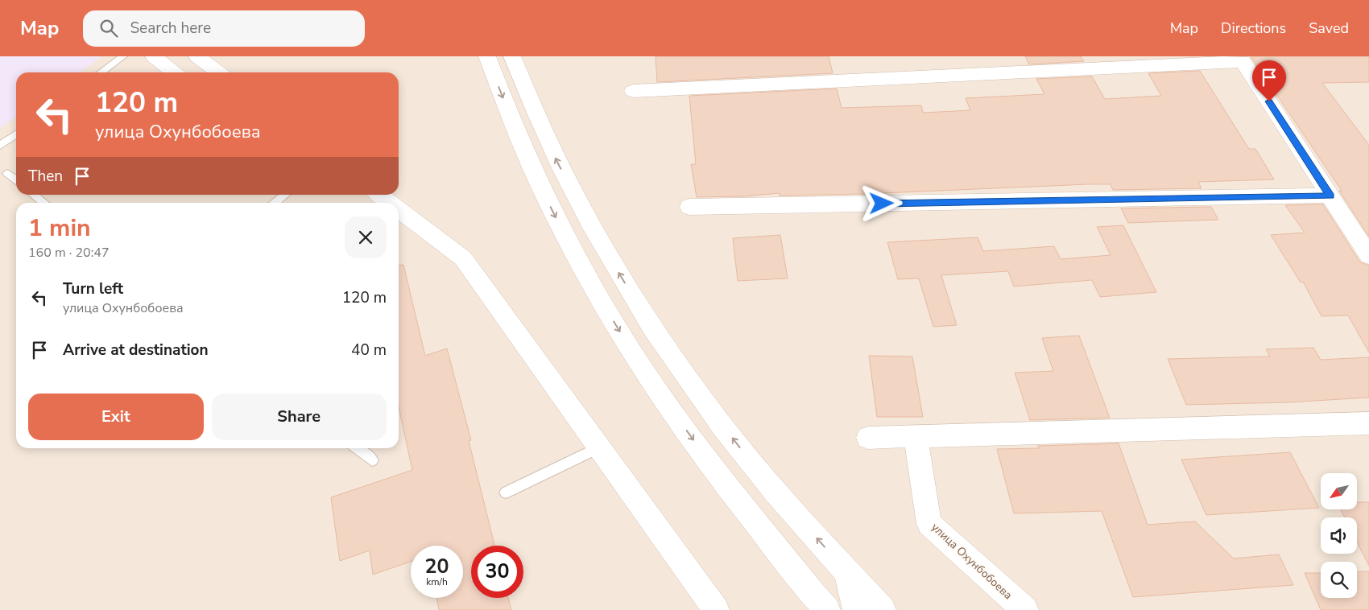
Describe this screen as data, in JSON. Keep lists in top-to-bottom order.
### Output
{
  "streets": {
    "street": ["улица Охунбобоева"]
  },
  "north": "bottom left",
  "page": {
    "header": "Map",
    "search": "Search here",
    "nav": ["Map", "Directions", "Saved"],
    "turn": ["120 m", "улица Охунбобоева"],
    "then": "Then",
    "heading": ["1 min", "160 m · 20:47"],
    "list": [
      {
        "name": "Turn left",
        "note": "улица Охунбобоева",
        "value": "120 m"
      },
      {
        "name": "Arrive at destination",
        "value": "40 m"
      }
    ],
    "buttons": ["Exit", "Share"],
    "speed": "20 km/h",
    "limit": "30"
  }
}
